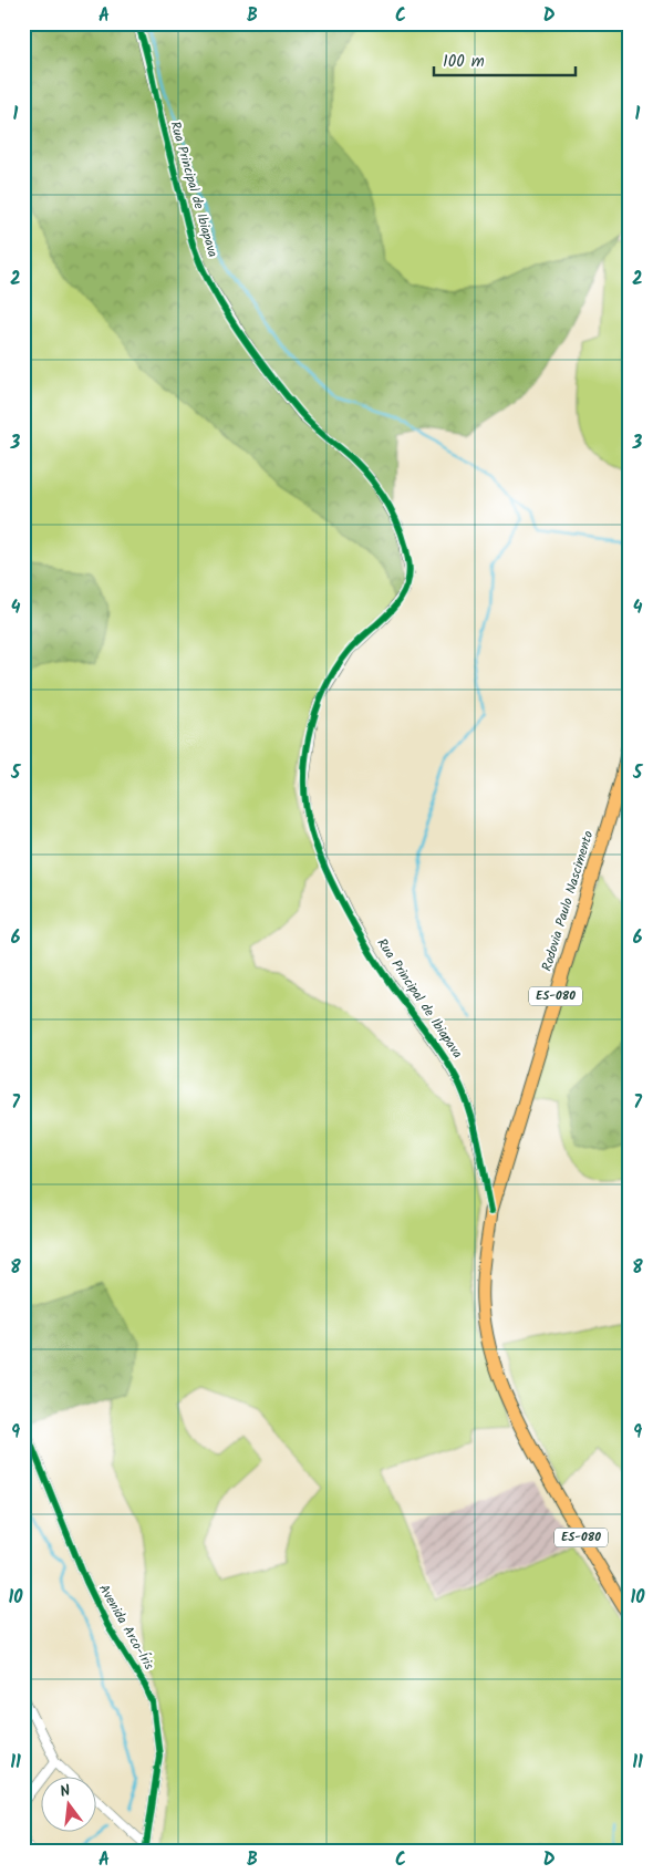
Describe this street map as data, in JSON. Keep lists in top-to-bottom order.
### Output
{
  "streets": {
    "main road": ["Rodovia Paulo Nascimento", "ES-080"],
    "street": ["Rua Principal de Ibiapava", "Avenida Arco-Íris"]
  },
  "crossings": [
    ["Rua Principal de Ibiapava", "Rodovia Paulo Nascimento"]
  ],
  "scale_bar": "100 m",
  "north": "top",
  "grid": {
    "columns": [
      "A",
      "B",
      "C",
      "D"
    ],
    "rows": [
      "1",
      "2",
      "3",
      "4",
      "5",
      "6",
      "7",
      "8",
      "9",
      "10",
      "11"
    ]
  }
}
